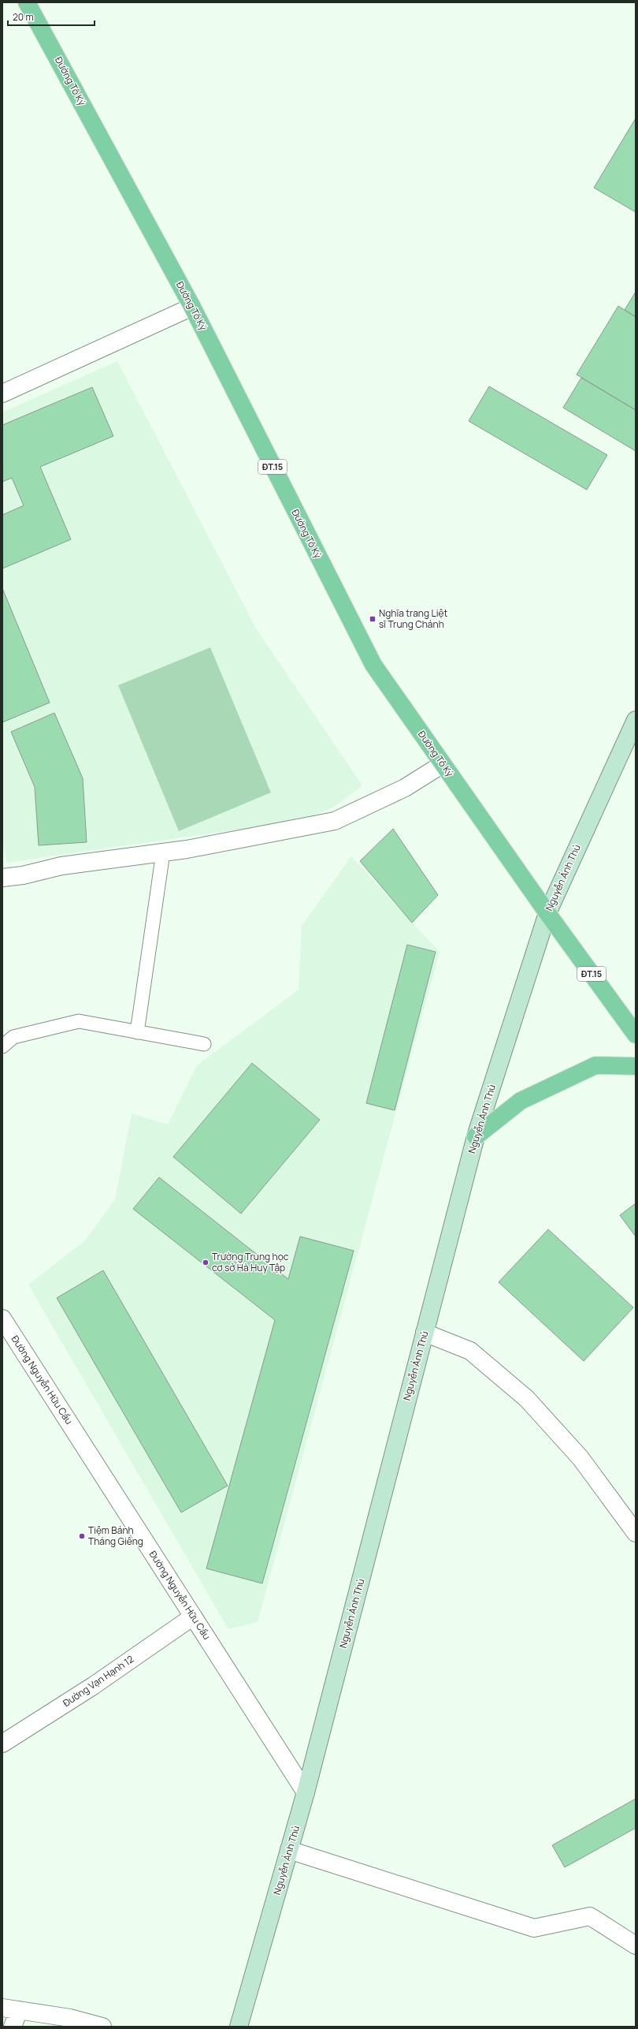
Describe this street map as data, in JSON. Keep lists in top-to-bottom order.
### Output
{
  "streets": {
    "main road": ["Đường Tô Ký", "ĐT.15", "Nguyễn Ảnh Thủ"],
    "street": ["Đường Nguyễn Hữu Cầu", "Đường Vạn Hạnh 12"]
  },
  "crossings": [
    ["Đường Tô Ký", "Nguyễn Ảnh Thủ"],
    ["Nguyễn Ảnh Thủ", "Đường Nguyễn Hữu Cầu"],
    ["Đường Nguyễn Hữu Cầu", "Đường Vạn Hạnh 12"]
  ],
  "places": {
    "transit": ["Nghĩa trang Liệt sĩ Trung Chánh"],
    "other": ["Trường Trung học cơ sở Hà Huy Tập", "Tiệm Bánh Tháng Giêng"]
  },
  "scale_bar": "20 m"
}
